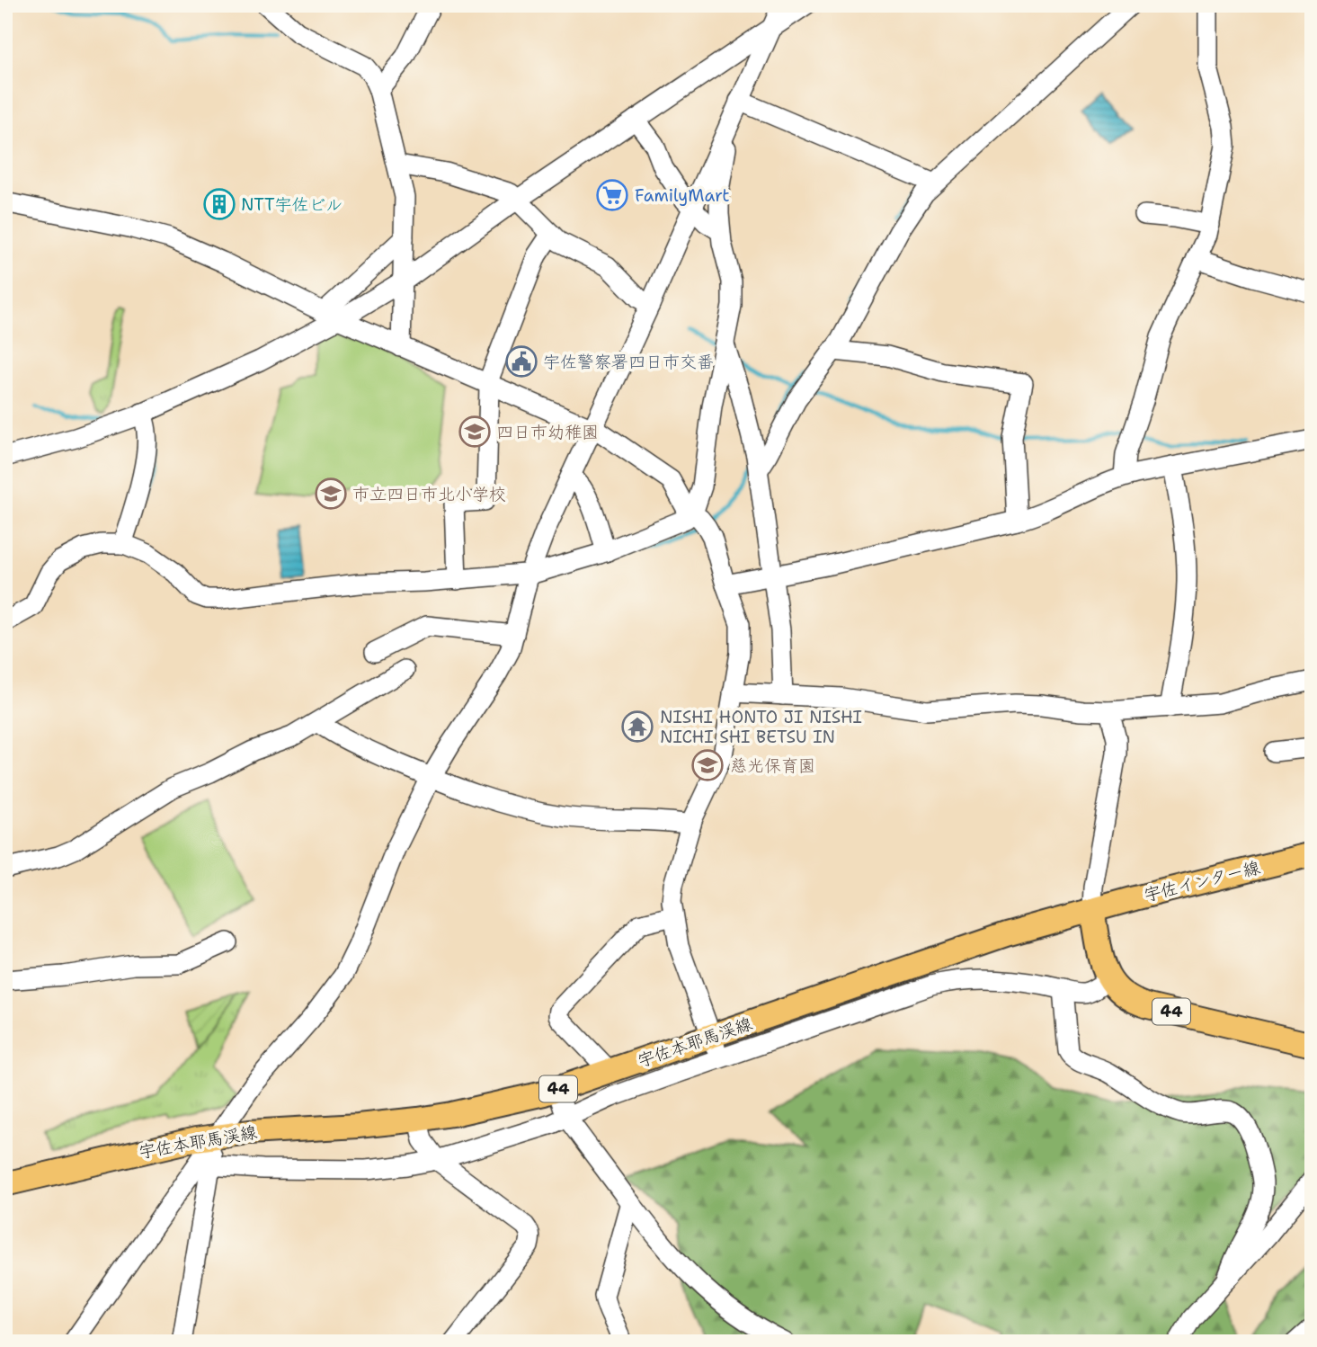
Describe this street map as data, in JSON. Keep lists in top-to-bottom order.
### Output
{
  "streets": {
    "main road": ["宇佐インター線", "44", "宇佐本耶馬渓線"]
  },
  "crossings": [
    ["宇佐インター線", "44"],
    ["宇佐インター線", "宇佐本耶馬渓線"],
    ["44", "宇佐本耶馬渓線"]
  ],
  "places": {
    "supermarket": ["FamilyMart"],
    "building": ["NTT宇佐ビル"],
    "public building": ["宇佐警察署四日市交番"],
    "school or university": ["四日市幼稚園", "市立四日市北小学校", "慈光保育園"],
    "temple": ["NISHI HONTO JI NISHI NICHI SHI BETSU IN"]
  }
}
